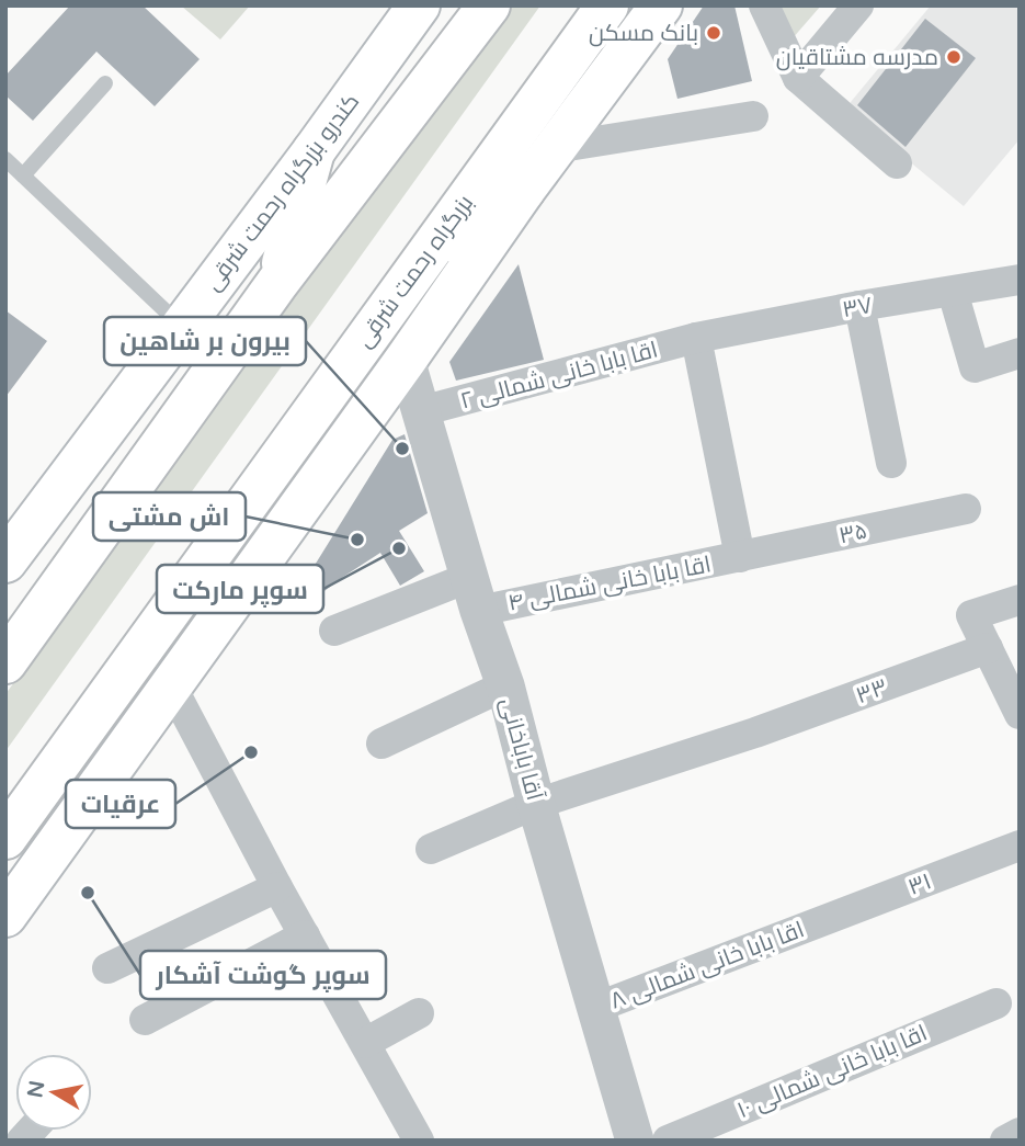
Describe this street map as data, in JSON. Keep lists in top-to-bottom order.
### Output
{
  "streets": {
    "main road": ["کندرو بزرگراه رحمت شرقی", "بزرگراه رحمت شرقی"],
    "street": [
      "۳۷",
      "۲ اقا بابا خانی شمالی",
      "۳۵",
      "۴ اقا بابا خانی شمالی",
      "۳۳",
      "آقا باباخانی",
      "۳۱",
      "۸ اقا بابا خانی شمالی",
      "۱۰ اقا بابا خانی شمالی"
    ]
  },
  "crossings": [
    ["۳۷", "۲ اقا بابا خانی شمالی"],
    ["۲ اقا بابا خانی شمالی", "آقا باباخانی"],
    ["۳۵", "۴ اقا بابا خانی شمالی"],
    ["۴ اقا بابا خانی شمالی", "آقا باباخانی"],
    ["۳۳", "آقا باباخانی"],
    ["آقا باباخانی", "۸ اقا بابا خانی شمالی"],
    ["آقا باباخانی", "۱۰ اقا بابا خانی شمالی"],
    ["۳۱", "۸ اقا بابا خانی شمالی"]
  ],
  "places": [
    "بانک مسکن",
    "مدرسه مشتاقیان",
    "بیرون بر شاهین",
    "اش مشتی",
    "سوپر مارکت",
    "عرقیات",
    "سوپر گوشت آشکار"
  ],
  "north": "left"
}
